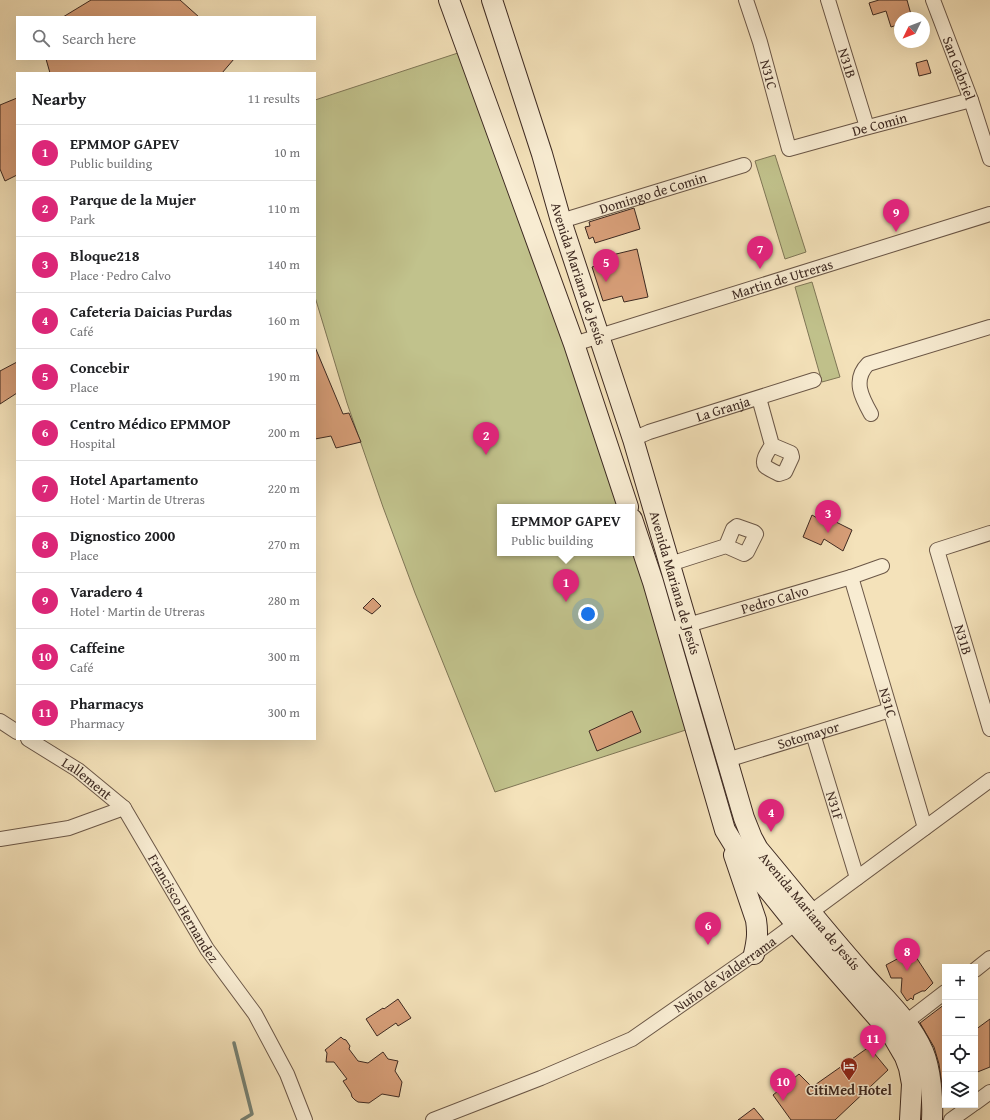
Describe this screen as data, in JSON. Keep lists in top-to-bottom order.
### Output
{
  "streets": {
    "main road": ["Avenida Mariana de Jesús"],
    "street": [
      "N31B",
      "San Gabriel",
      "N31C",
      "De Comin",
      "Domingo de Comin",
      "Martin de Utreras",
      "La Granja",
      "Pedro Calvo",
      "Sotomayor",
      "Lallement",
      "N31F",
      "Francisco Hernandez",
      "Nuño de Valderrama"
    ]
  },
  "crossings": [
    ["N31B", "De Comin"],
    ["San Gabriel", "De Comin"],
    ["N31C", "De Comin"],
    ["N31C", "Pedro Calvo"],
    ["N31C", "Sotomayor"],
    ["N31C", "Nuño de Valderrama"],
    ["Domingo de Comin", "Avenida Mariana de Jesús"],
    ["Avenida Mariana de Jesús", "Martin de Utreras"],
    ["Avenida Mariana de Jesús", "La Granja"],
    ["Avenida Mariana de Jesús", "Pedro Calvo"],
    ["Avenida Mariana de Jesús", "Sotomayor"],
    ["Avenida Mariana de Jesús", "Nuño de Valderrama"],
    ["Sotomayor", "N31F"],
    ["Lallement", "Francisco Hernandez"],
    ["N31F", "Nuño de Valderrama"]
  ],
  "places": {
    "hotel": ["CitiMed Hotel"]
  },
  "north": "bottom left",
  "page": {
    "search": "Search here",
    "heading": ["Nearby", "11 results"],
    "list": [
      {
        "mark": "1",
        "name": "EPMMOP GAPEV",
        "note": "Public building",
        "value": "10 m"
      },
      {
        "mark": "2",
        "name": "Parque de la Mujer",
        "note": "Park",
        "value": "110 m"
      },
      {
        "mark": "3",
        "name": "Bloque218",
        "note": "Place · Pedro Calvo",
        "value": "140 m"
      },
      {
        "mark": "4",
        "name": "Cafeteria Daicias Purdas",
        "note": "Café",
        "value": "160 m"
      },
      {
        "mark": "5",
        "name": "Concebir",
        "note": "Place",
        "value": "190 m"
      },
      {
        "mark": "6",
        "name": "Centro Médico EPMMOP",
        "note": "Hospital",
        "value": "200 m"
      },
      {
        "mark": "7",
        "name": "Hotel Apartamento",
        "note": "Hotel · Martin de Utreras",
        "value": "220 m"
      },
      {
        "mark": "8",
        "name": "Dignostico 2000",
        "note": "Place",
        "value": "270 m"
      },
      {
        "mark": "9",
        "name": "Varadero 4",
        "note": "Hotel · Martin de Utreras",
        "value": "280 m"
      },
      {
        "mark": "10",
        "name": "Caffeine",
        "note": "Café",
        "value": "300 m"
      },
      {
        "mark": "11",
        "name": "Pharmacys",
        "note": "Pharmacy",
        "value": "300 m"
      }
    ],
    "pins": [
      "9",
      "7",
      "5",
      "2",
      "3",
      "1",
      "4",
      "6",
      "8",
      "11",
      "10"
    ],
    "popup": ["EPMMOP GAPEV", "Public building"],
    "map_buttons": ["+", "−"]
  }
}
